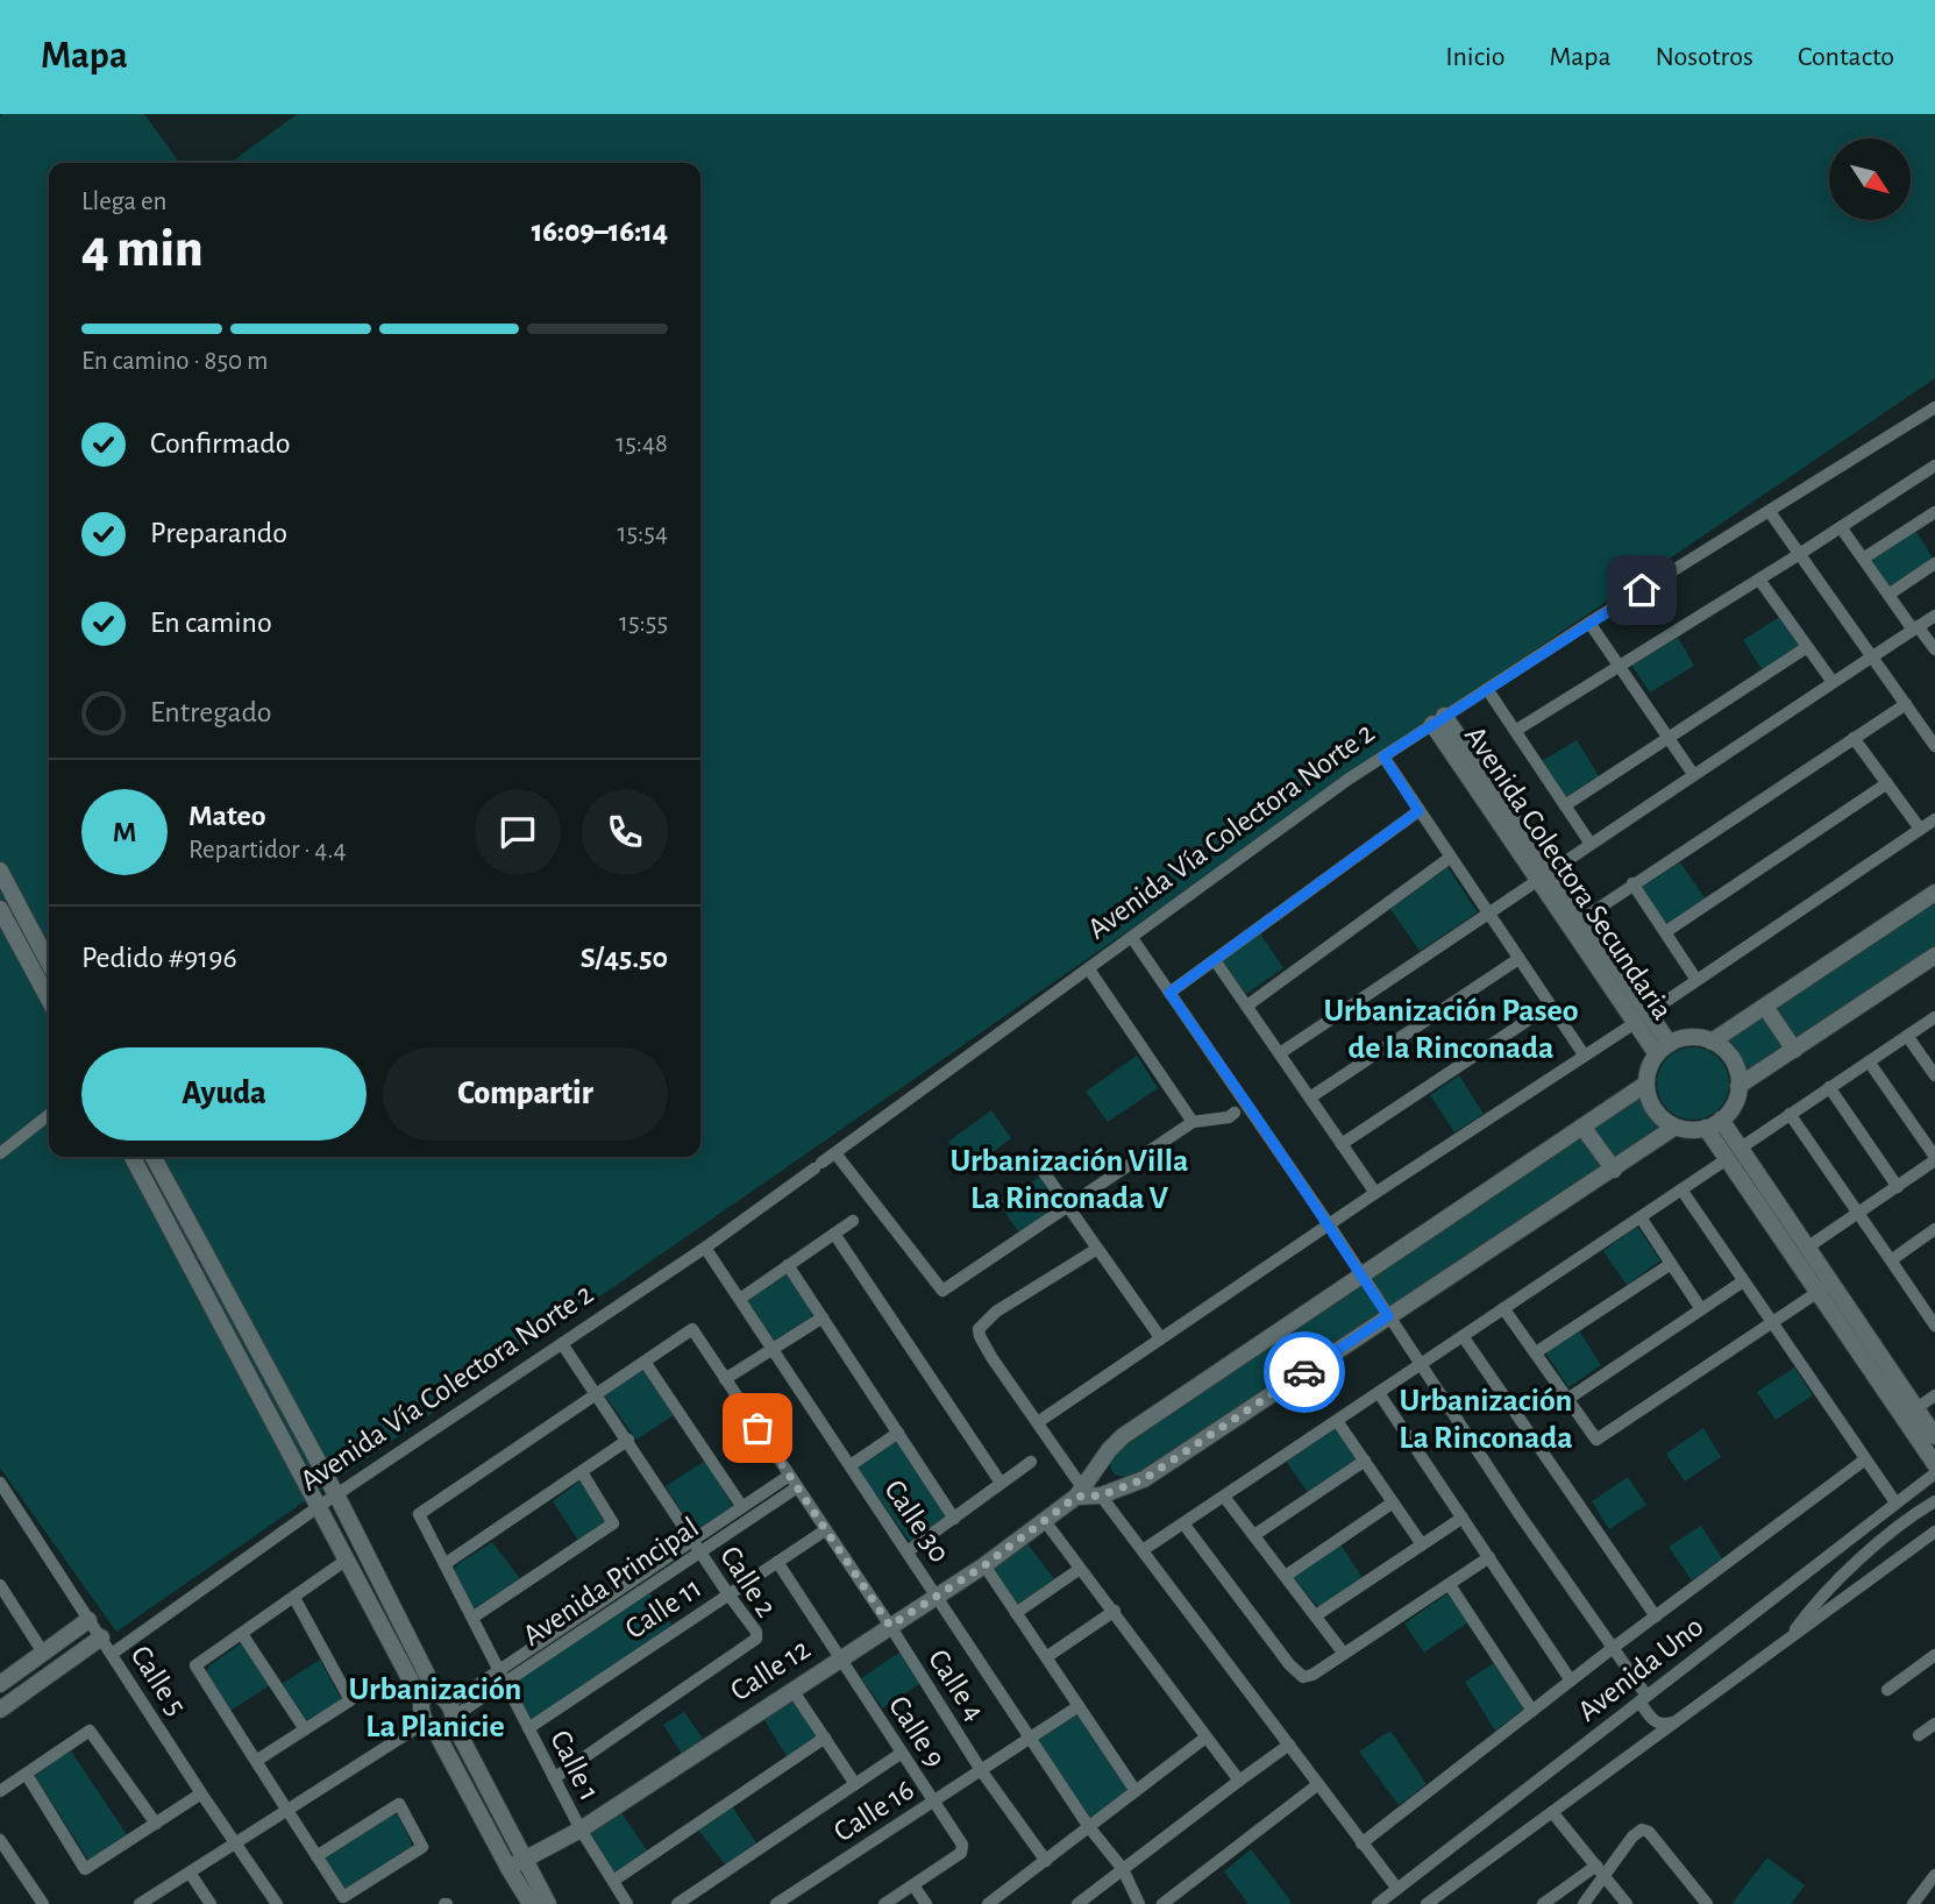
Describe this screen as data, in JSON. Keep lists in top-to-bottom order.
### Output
{
  "streets": {
    "street": [
      "Avenida Vía Colectora Norte 2",
      "Avenida Colectora Secundaria",
      "Calle 30",
      "Avenida Principal",
      "Calle 2",
      "Calle 11",
      "Avenida Uno",
      "Calle 12",
      "Calle 5",
      "Calle 4",
      "Calle 9",
      "Calle 1",
      "Calle 16"
    ]
  },
  "crossings": [
    ["Avenida Vía Colectora Norte 2", "Avenida Colectora Secundaria"],
    ["Avenida Vía Colectora Norte 2", "Calle 30"],
    ["Avenida Vía Colectora Norte 2", "Calle 2"],
    ["Avenida Vía Colectora Norte 2", "Calle 5"],
    ["Avenida Colectora Secundaria", "Calle 12"],
    ["Calle 30", "Calle 12"],
    ["Calle 30", "Calle 16"],
    ["Avenida Principal", "Calle 2"],
    ["Avenida Principal", "Calle 4"],
    ["Avenida Principal", "Calle 1"],
    ["Calle 2", "Calle 11"],
    ["Calle 2", "Calle 1"],
    ["Calle 11", "Calle 4"],
    ["Calle 11", "Calle 9"],
    ["Calle 11", "Calle 1"],
    ["Calle 12", "Calle 4"],
    ["Calle 12", "Calle 9"],
    ["Calle 12", "Calle 1"],
    ["Calle 4", "Calle 16"],
    ["Calle 9", "Calle 16"]
  ],
  "districts": [
    "Urbanización Paseo de la Rinconada",
    "Urbanización Villa La Rinconada V",
    "Urbanización La Rinconada",
    "Urbanización La Planicie"
  ],
  "north": "bottom right",
  "page": {
    "header": "Mapa",
    "nav": [
      "Inicio",
      "Mapa",
      "Nosotros",
      "Contacto"
    ],
    "heading": ["4 min", "Llega en", "16:09–16:14"],
    "panel": [
      "Mateo",
      "Repartidor · 4.4",
      "Pedido #9196",
      "S/45.50"
    ],
    "bar": "En camino · 850 m",
    "list": [
      ["Confirmado", "15:48"],
      ["Preparando", "15:54"],
      ["En camino", "15:55"],
      "Entregado"
    ],
    "round": "M",
    "buttons": ["Ayuda", "Compartir"]
  }
}
